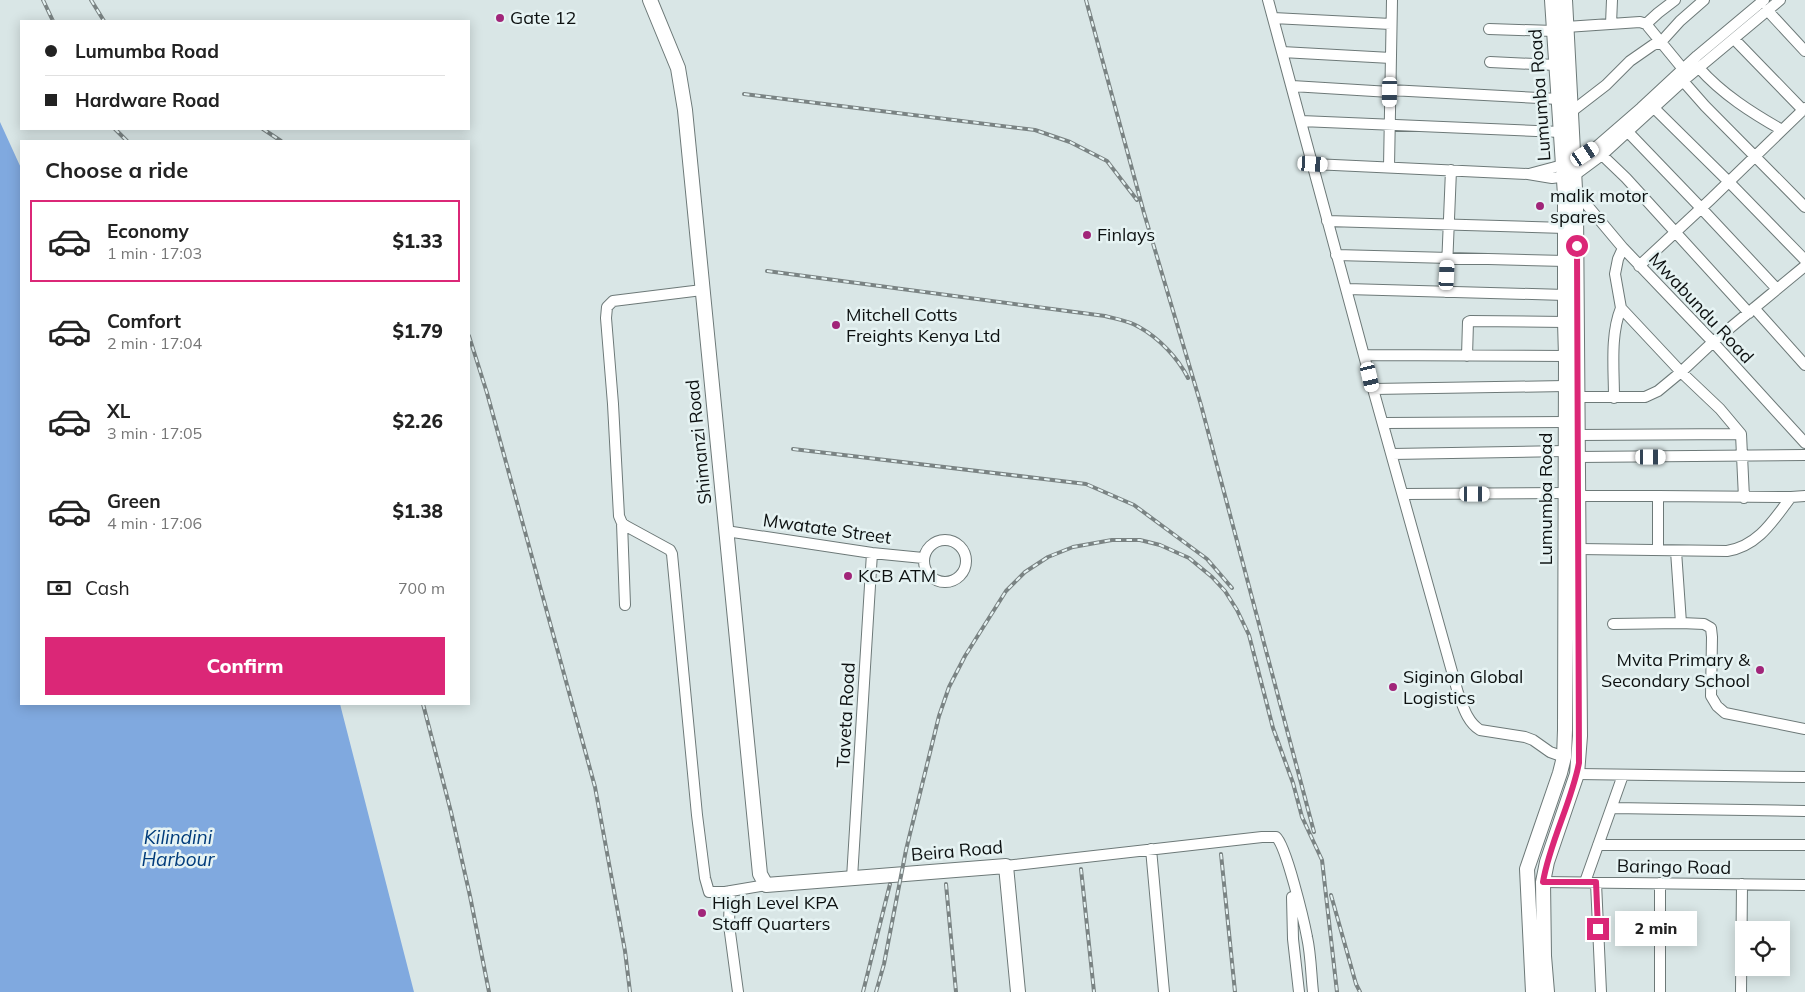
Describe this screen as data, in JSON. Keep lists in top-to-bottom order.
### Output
{
  "streets": {
    "main road": ["Lumumba Road", "Shimanzi Road", "Beira Road"],
    "street": [
      "Mwabundu Road",
      "Mwatate Street",
      "Taveta Road",
      "Baringo Road"
    ]
  },
  "crossings": [
    ["Lumumba Road", "Mwabundu Road"],
    ["Lumumba Road", "Baringo Road"],
    ["Shimanzi Road", "Mwatate Street"],
    ["Shimanzi Road", "Beira Road"],
    ["Mwatate Street", "Taveta Road"],
    ["Taveta Road", "Beira Road"]
  ],
  "water": ["Kilindini Harbour"],
  "places": [
    "Gate 12",
    "malik motor spares",
    "Finlays",
    "Mitchell Cotts Freights Kenya Ltd",
    "KCB ATM",
    "Mvita Primary & Secondary School",
    "Siginon Global Logistics",
    "High Level KPA Staff Quarters"
  ],
  "page": {
    "banner": ["Lumumba Road", "Hardware Road"],
    "heading": "Choose a ride",
    "list": [
      {
        "name": "Economy",
        "note": "1 min · 17:03",
        "value": "$1.33"
      },
      {
        "name": "Comfort",
        "note": "2 min · 17:04",
        "value": "$1.79"
      },
      {
        "name": "XL",
        "note": "3 min · 17:05",
        "value": "$2.26"
      },
      {
        "name": "Green",
        "note": "4 min · 17:06",
        "value": "$1.38"
      }
    ],
    "pay": ["Cash", "700 m"],
    "buttons": "Confirm",
    "bubble": "2 min"
  }
}
